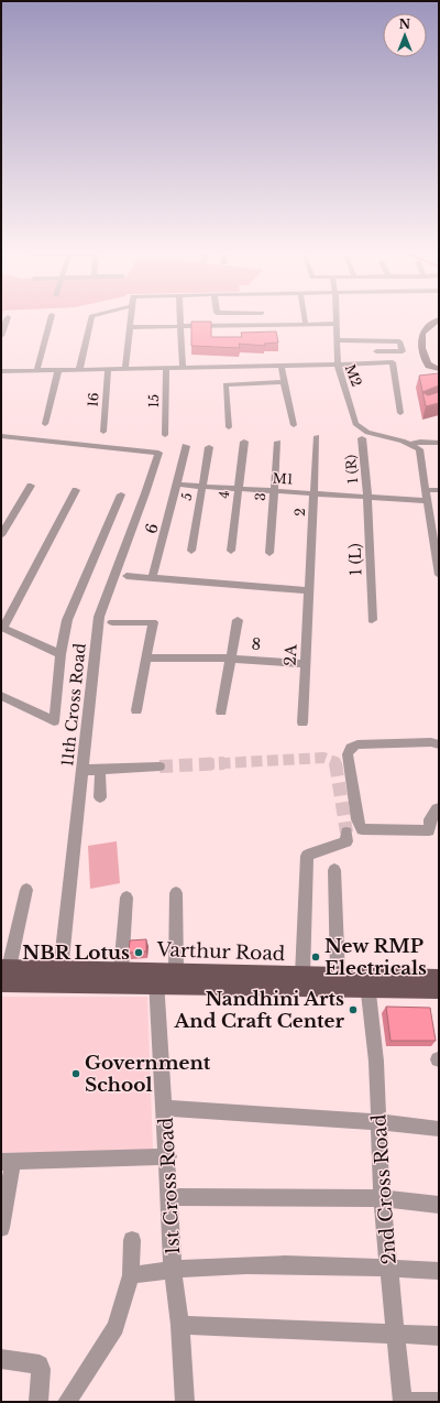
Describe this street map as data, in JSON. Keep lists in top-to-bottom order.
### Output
{
  "streets": {
    "main road": ["Varthur Road"],
    "street": [
      "M2",
      "16",
      "15",
      "1 (R)",
      "M1",
      "4",
      "5",
      "3",
      "2",
      "6",
      "1 (L)",
      "8",
      "2A",
      "11th Cross Road",
      "1st Cross Road",
      "2nd Cross Road"
    ]
  },
  "crossings": [
    ["M2", "16"],
    ["M2", "15"],
    ["M2", "1 (R)"],
    ["1 (R)", "M1"],
    ["1 (R)", "1 (L)"],
    ["M1", "4"],
    ["M1", "5"],
    ["M1", "3"],
    ["M1", "2"],
    ["M1", "6"],
    ["M1", "1 (L)"],
    ["2", "2A"],
    ["8", "2A"],
    ["11th Cross Road", "Varthur Road"],
    ["Varthur Road", "1st Cross Road"],
    ["Varthur Road", "2nd Cross Road"]
  ],
  "places": [
    "NBR Lotus",
    "New RMP Electricals",
    "Nandhini Arts And Craft Center",
    "Government School"
  ],
  "north": "top"
}
